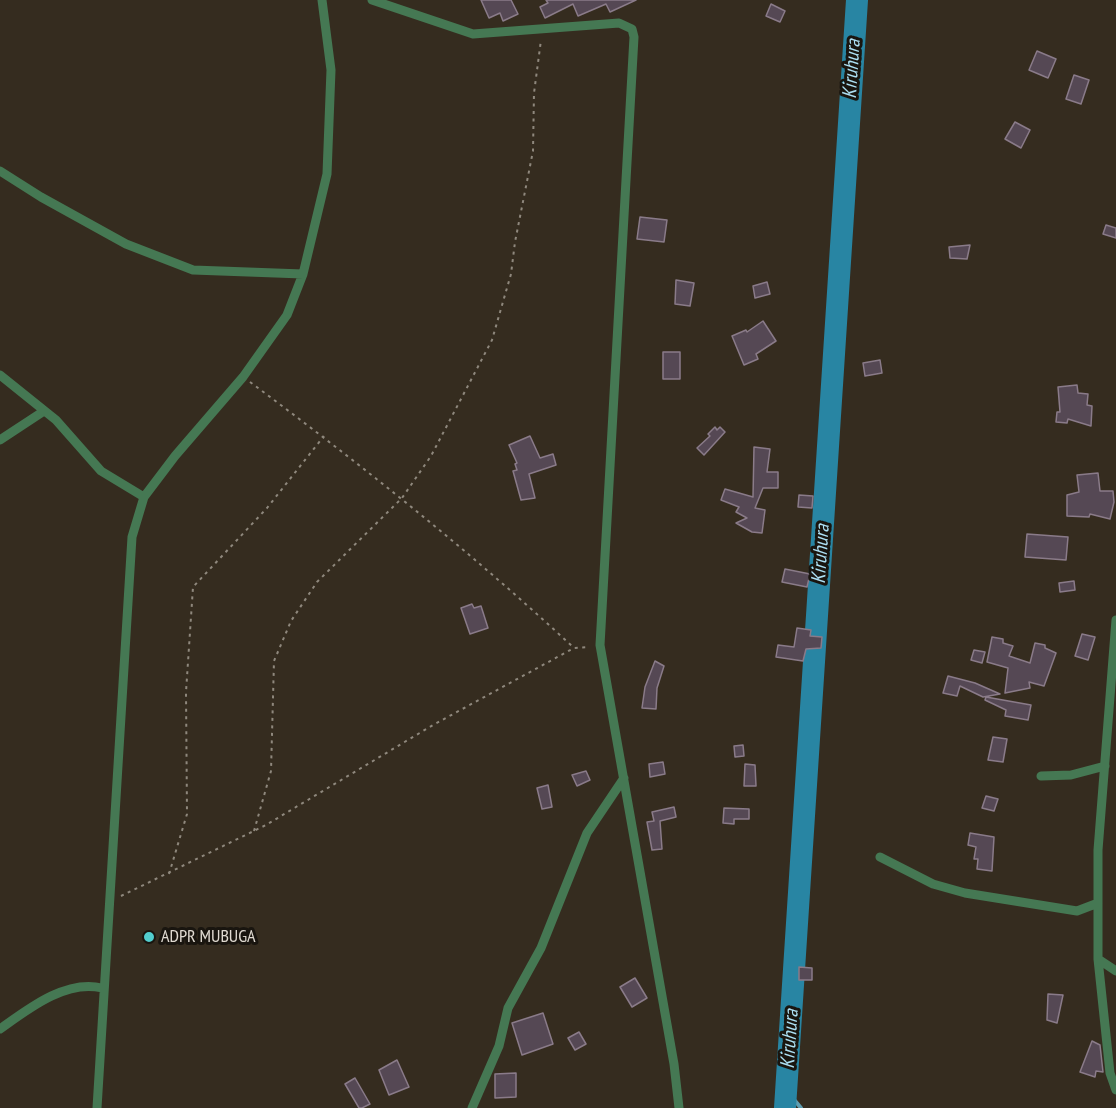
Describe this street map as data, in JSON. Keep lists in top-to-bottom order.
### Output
{
  "water": ["Kiruhura"],
  "places": ["ADPR MUBUGA"]
}
